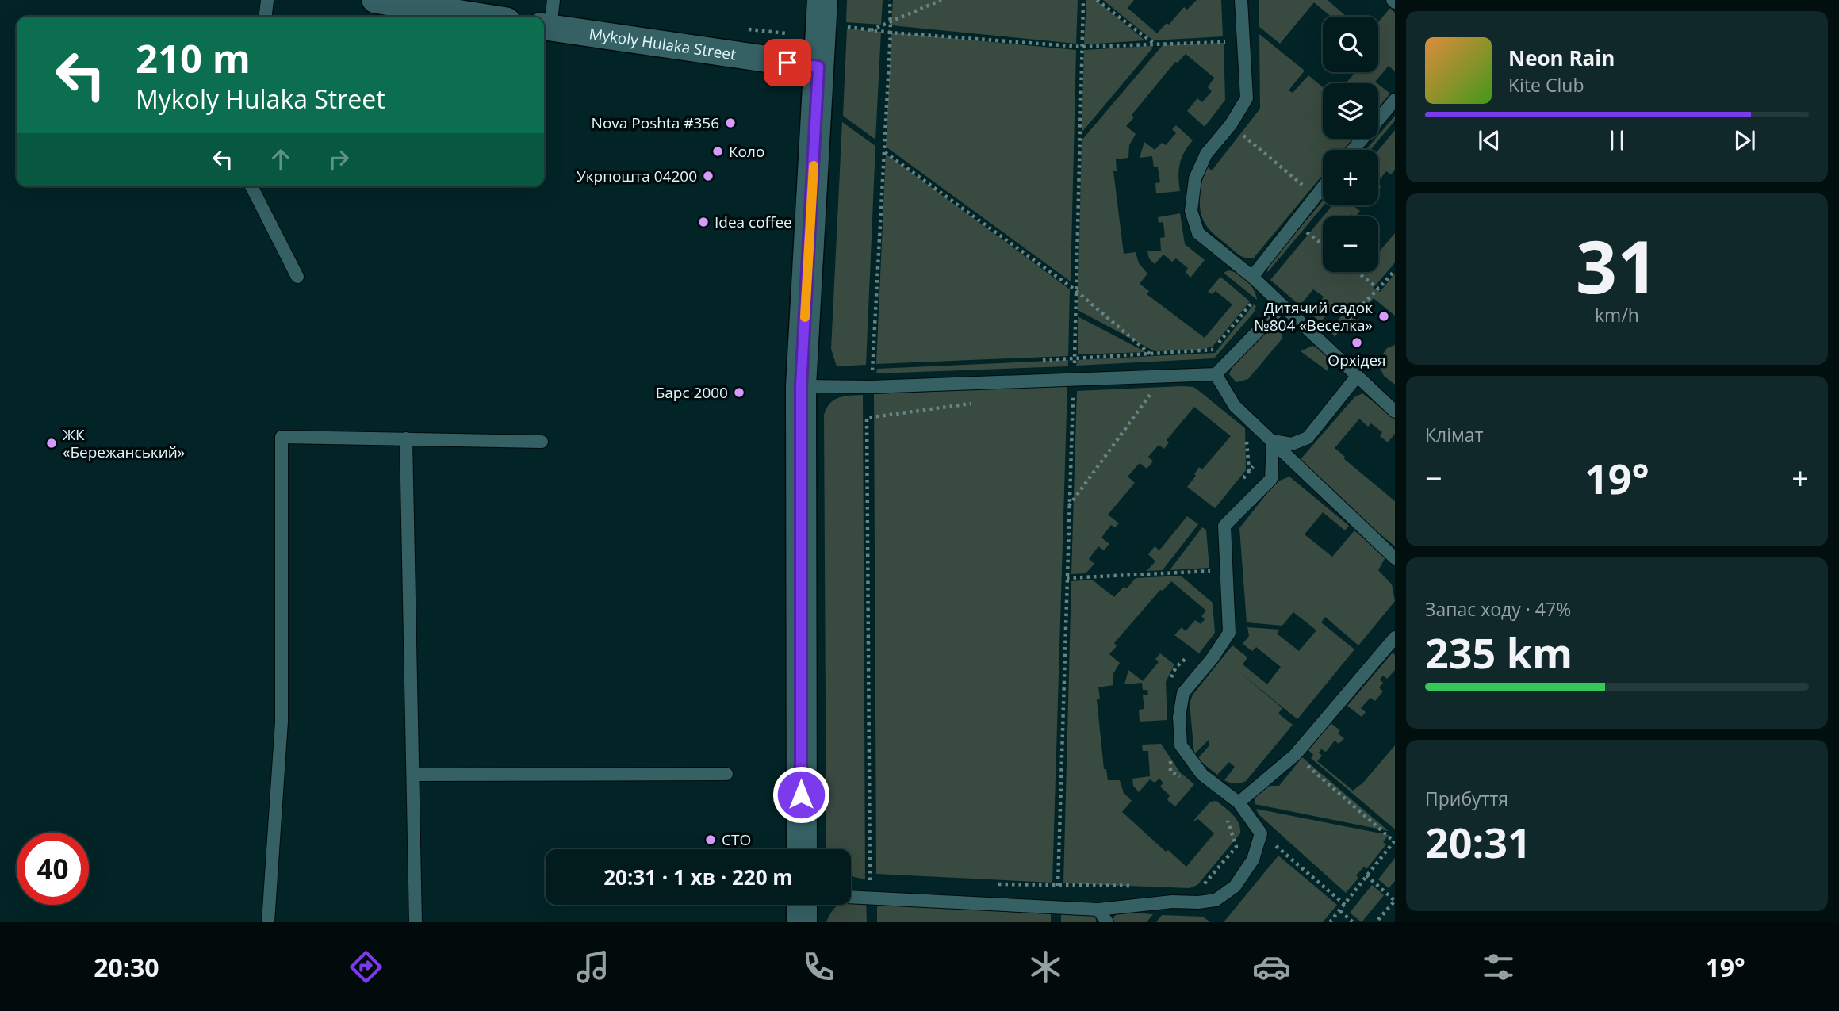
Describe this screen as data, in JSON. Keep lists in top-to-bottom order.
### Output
{
  "streets": {
    "street": ["Mykoly Hulaka Street"]
  },
  "places": [
    "Nova Poshta #356",
    "Коло",
    "Укрпошта 04200",
    "Idea coffee",
    "Дитячий садок №804 «Веселка»",
    "Орхідея",
    "Барс 2000",
    "ЖК «Бережанський»",
    "СТО"
  ],
  "page": {
    "map_buttons": ["+", "−"],
    "turn": ["210 m", "Mykoly Hulaka Street"],
    "song": ["Neon Rain", "Kite Club"],
    "tile": [
      ["31", "km/h"],
      "Клімат",
      ["Запас ходу · 47%", "235 km"],
      ["Прибуття", "20:31"]
    ],
    "heat": ["−", "19°", "+"],
    "limit": "40",
    "trip": "20:31 · 1 хв · 220 m",
    "tabs": ["20:30", "19°"]
  }
}
